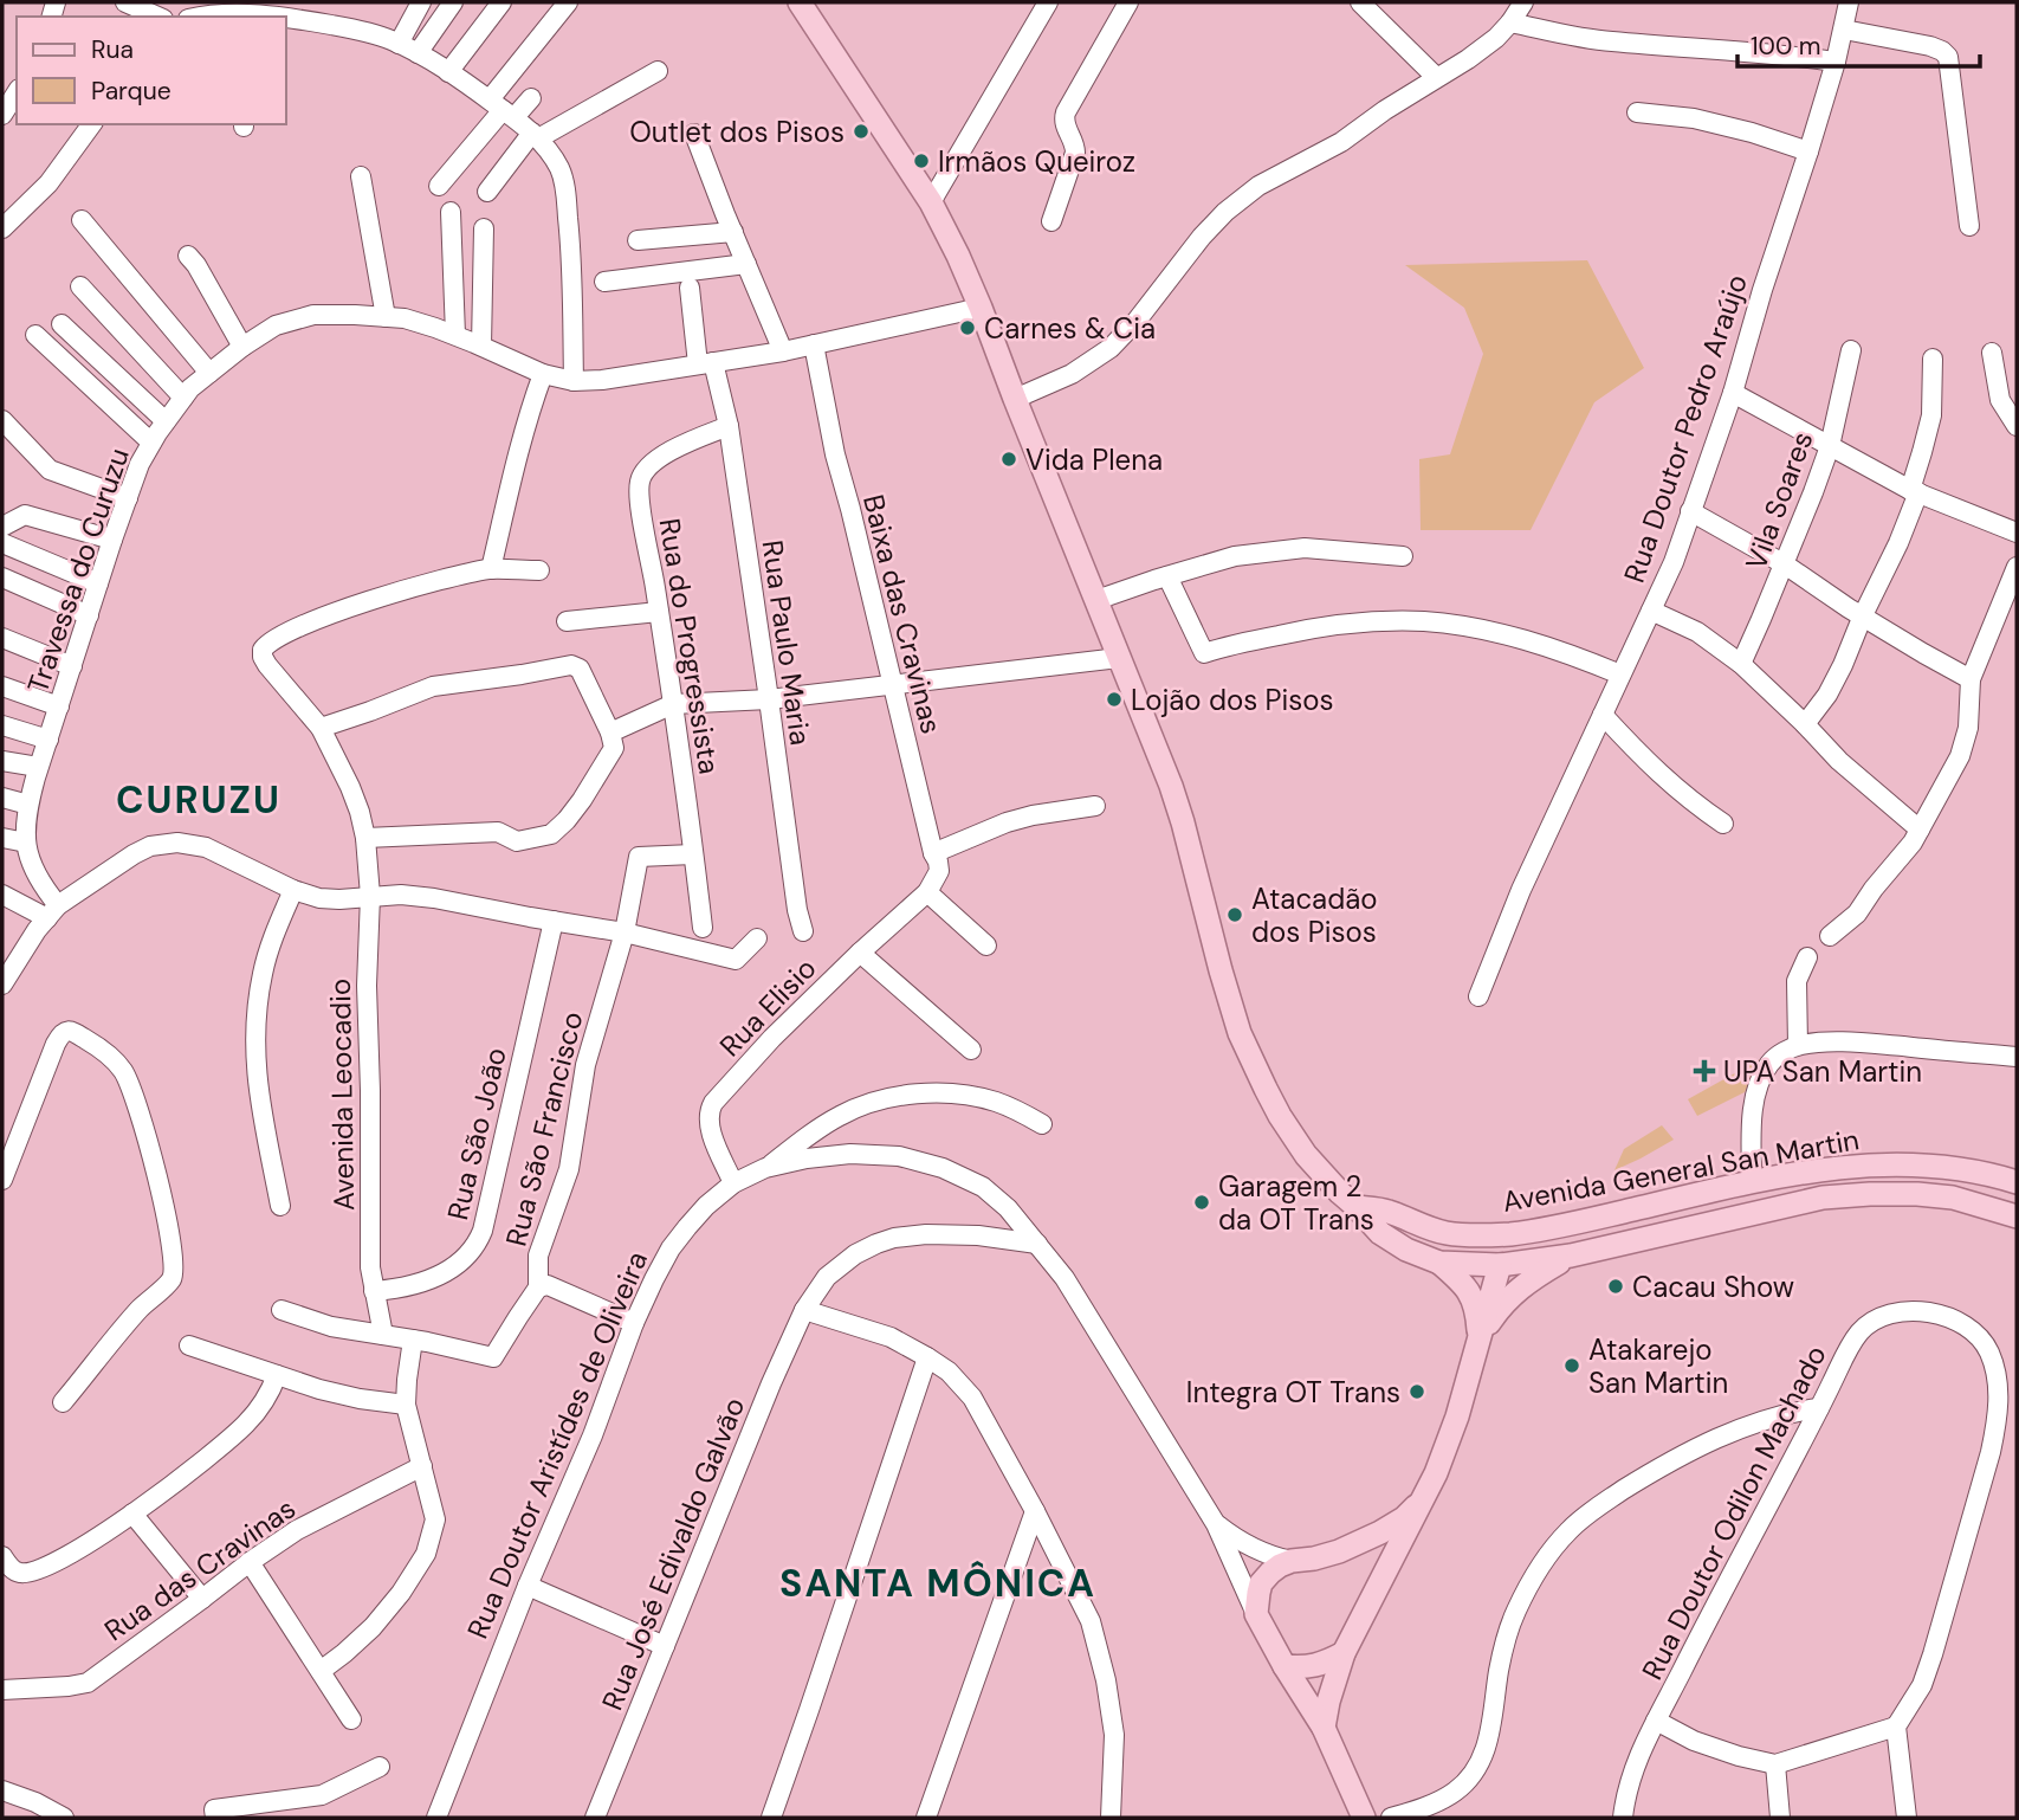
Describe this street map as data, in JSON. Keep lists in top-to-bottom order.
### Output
{
  "streets": {
    "main road": ["Avenida General San Martin", "Rua Doutor Aristídes de Oliveira"],
    "street": [
      "Rua Doutor Pedro Araújo",
      "Vila Soares",
      "Travessa do Curuzu",
      "Baixa das Cravinas",
      "Rua Paulo Maria",
      "Rua do Progressista",
      "Rua Elisio",
      "Avenida Leocadio",
      "Rua São Francisco",
      "Rua São João",
      "Rua Doutor Odilon Machado",
      "Rua José Edivaldo Galvão",
      "Rua das Cravinas"
    ]
  },
  "crossings": [
    ["Travessa do Curuzu", "Baixa das Cravinas"],
    ["Travessa do Curuzu", "Rua Paulo Maria"],
    ["Travessa do Curuzu", "Avenida General San Martin"],
    ["Baixa das Cravinas", "Rua Elisio"],
    ["Rua Paulo Maria", "Rua do Progressista"],
    ["Rua do Progressista", "Rua São Francisco"],
    ["Rua Elisio", "Rua Doutor Aristídes de Oliveira"],
    ["Avenida Leocadio", "Rua São João"],
    ["Rua São Francisco", "Rua Doutor Aristídes de Oliveira"],
    ["Rua Doutor Aristídes de Oliveira", "Rua José Edivaldo Galvão"]
  ],
  "districts": ["CURUZU", "SANTA MÔNICA"],
  "places": {
    "other": [
      "Outlet dos Pisos",
      "Irmãos Queiroz",
      "Carnes & Cia",
      "Vida Plena",
      "Lojão dos Pisos",
      "Atacadão dos Pisos",
      "Garagem 2 da OT Trans",
      "Cacau Show",
      "Atakarejo San Martin",
      "Integra OT Trans"
    ],
    "health": ["UPA San Martin"]
  },
  "legend": ["Rua", "Parque"],
  "scale_bar": "100 m"
}
